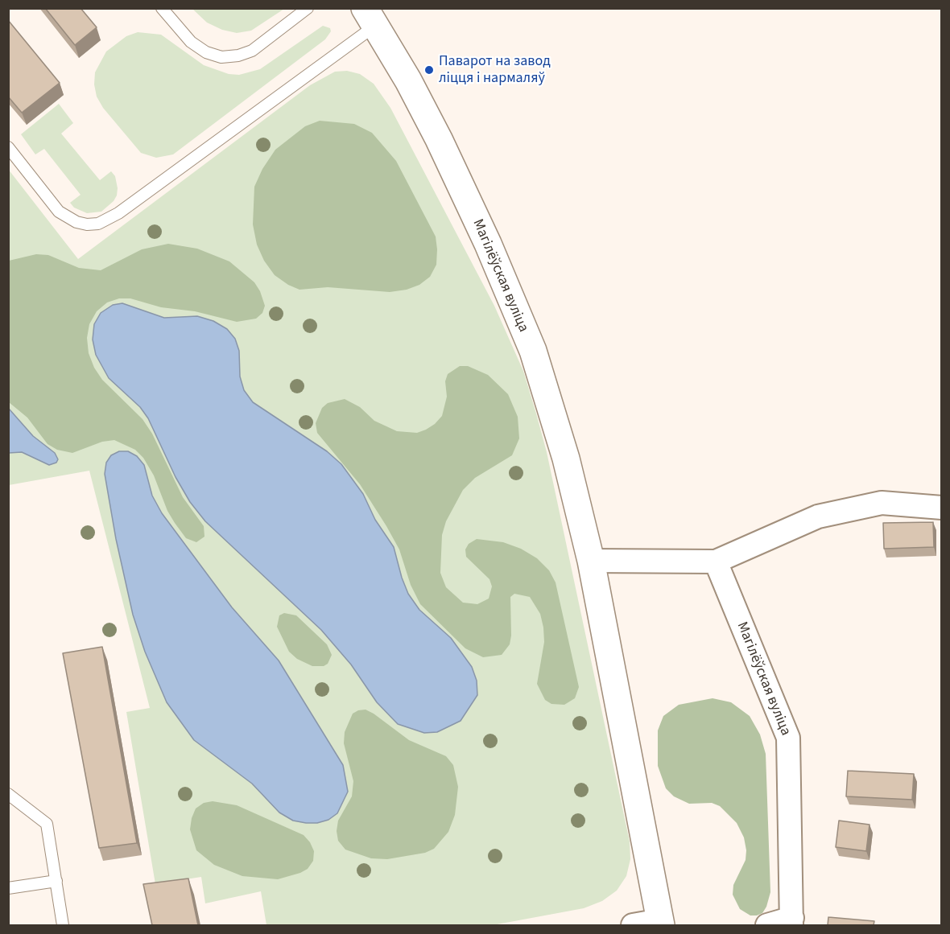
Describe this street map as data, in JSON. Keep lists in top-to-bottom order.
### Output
{
  "streets": {
    "street": ["Магілёўская вуліца"]
  },
  "places": ["Паварот на завод ліцця і нармаляў"]
}
